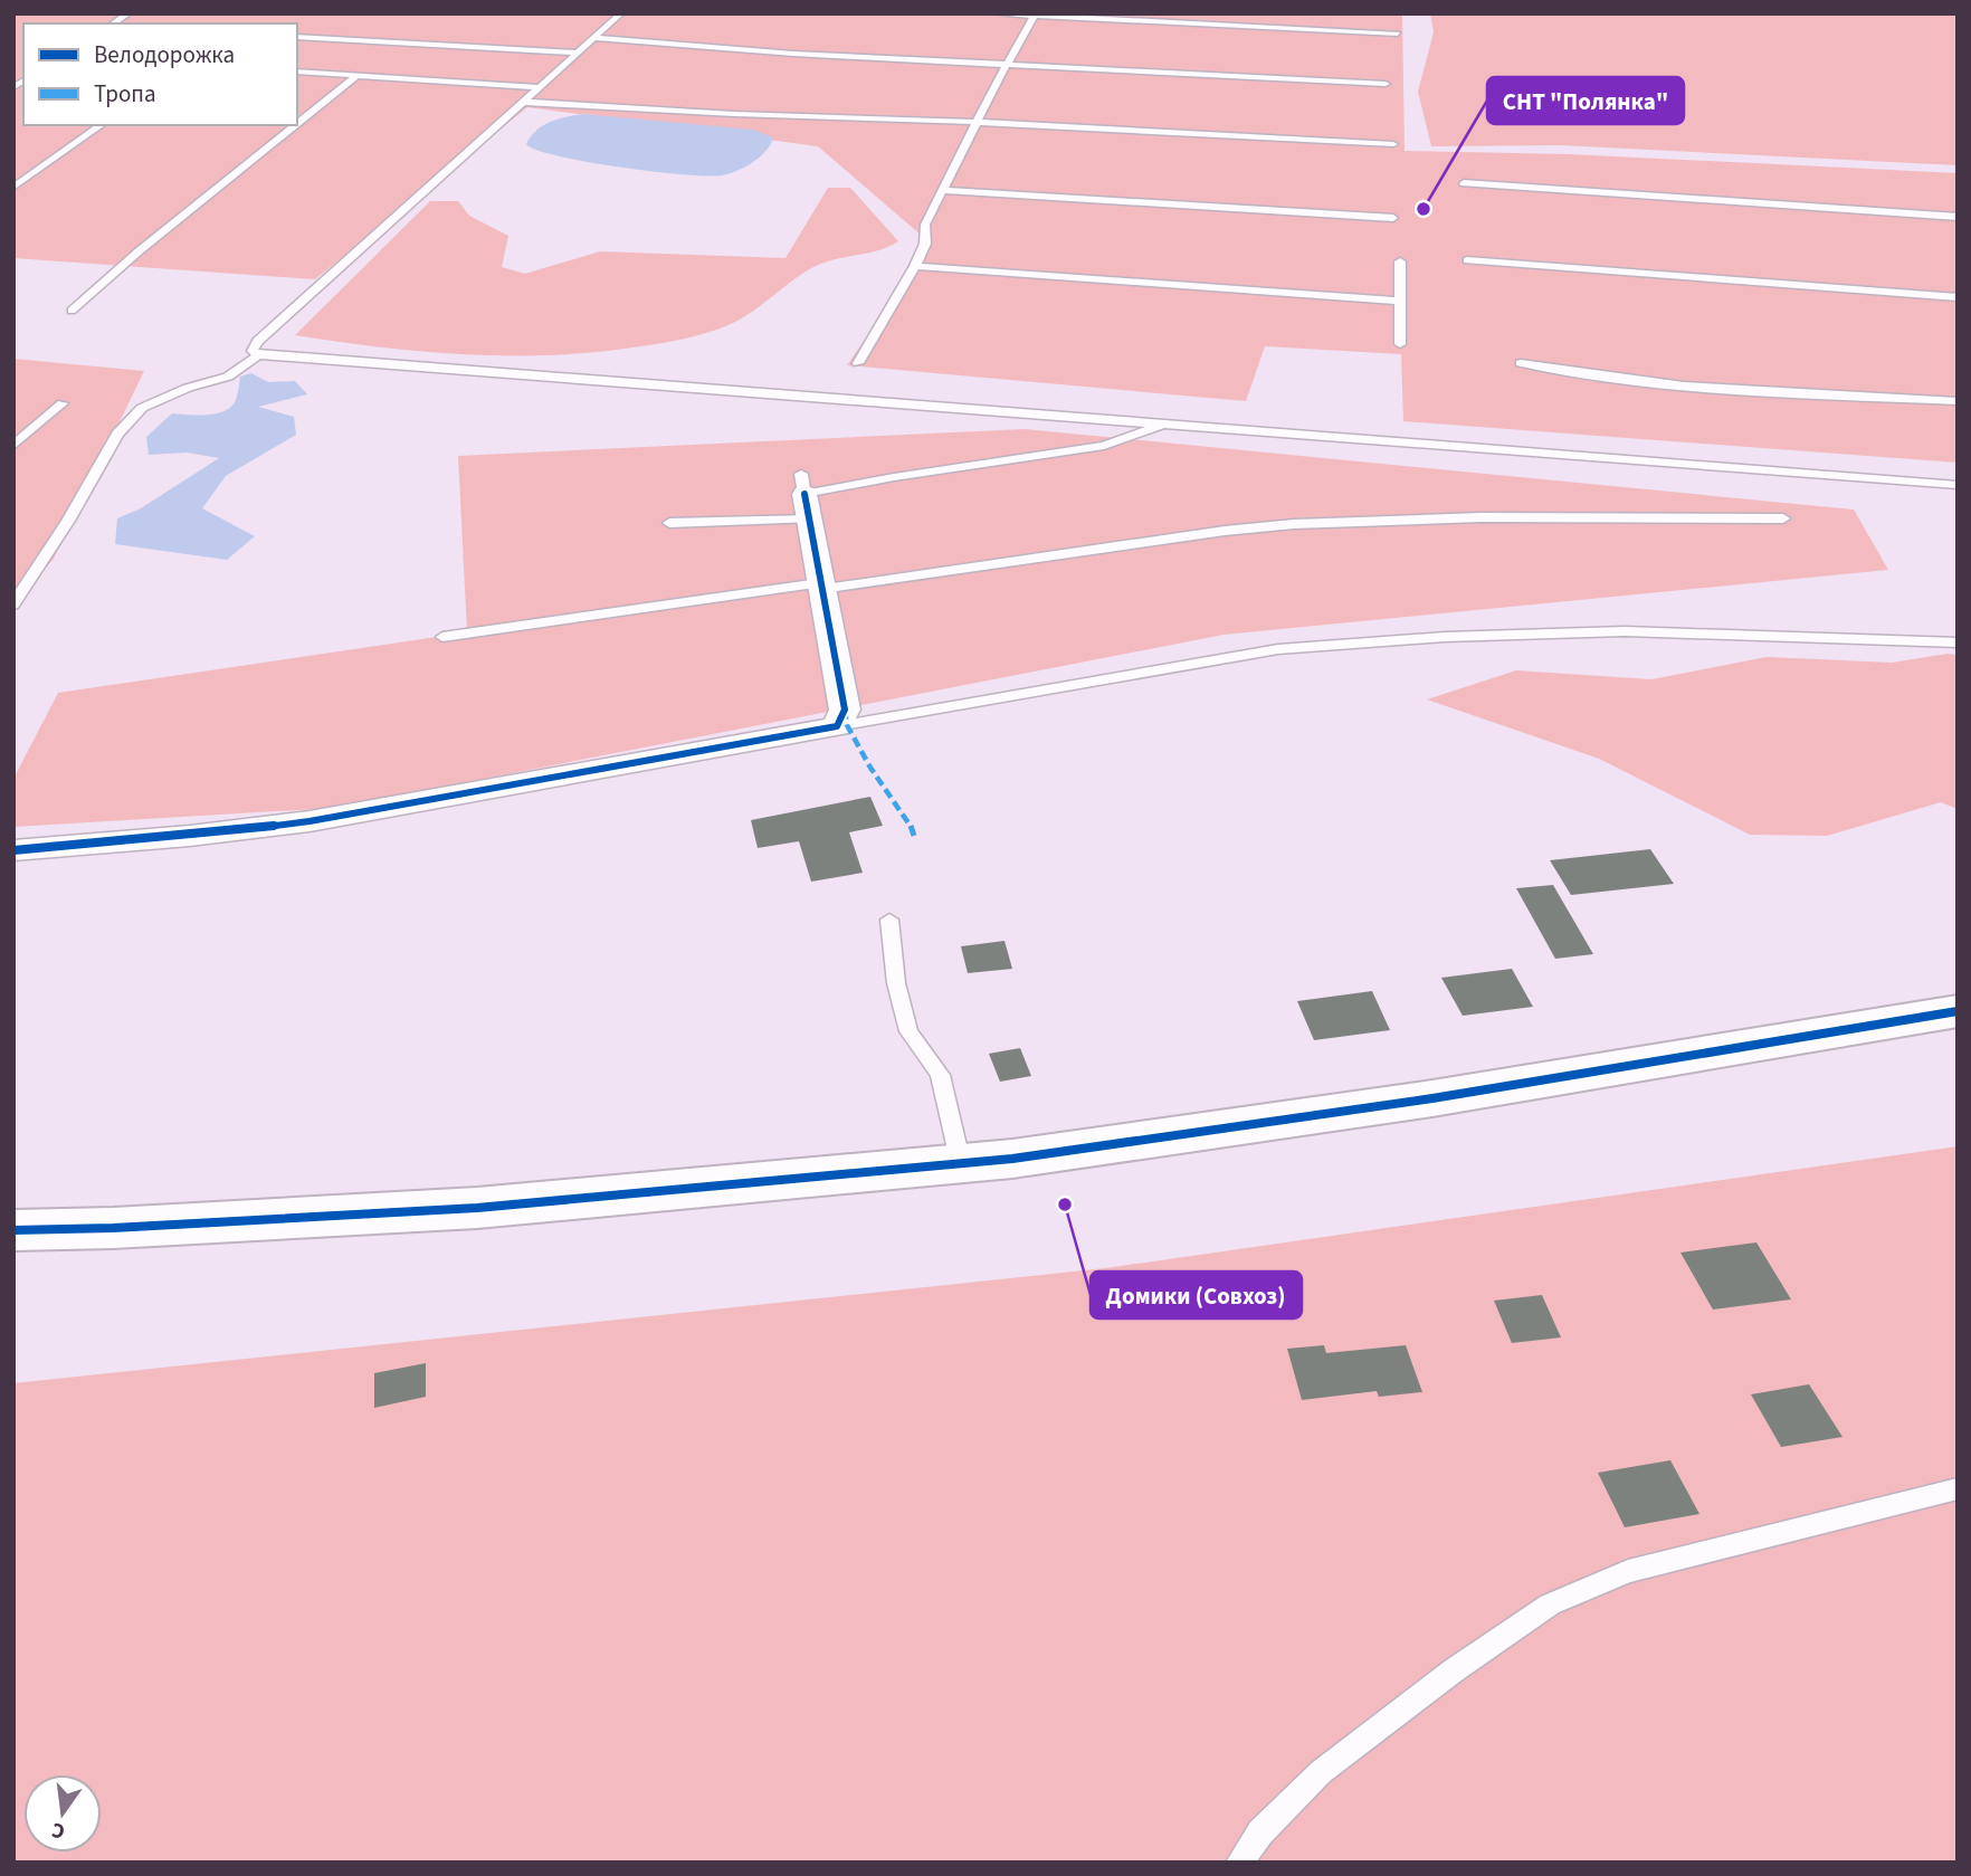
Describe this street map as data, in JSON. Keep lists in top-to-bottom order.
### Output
{
  "places": ["СНТ \"Полянка\"", "Домики (Совхоз)"],
  "legend": ["Велодорожка", "Тропа"],
  "north": "bottom"
}
